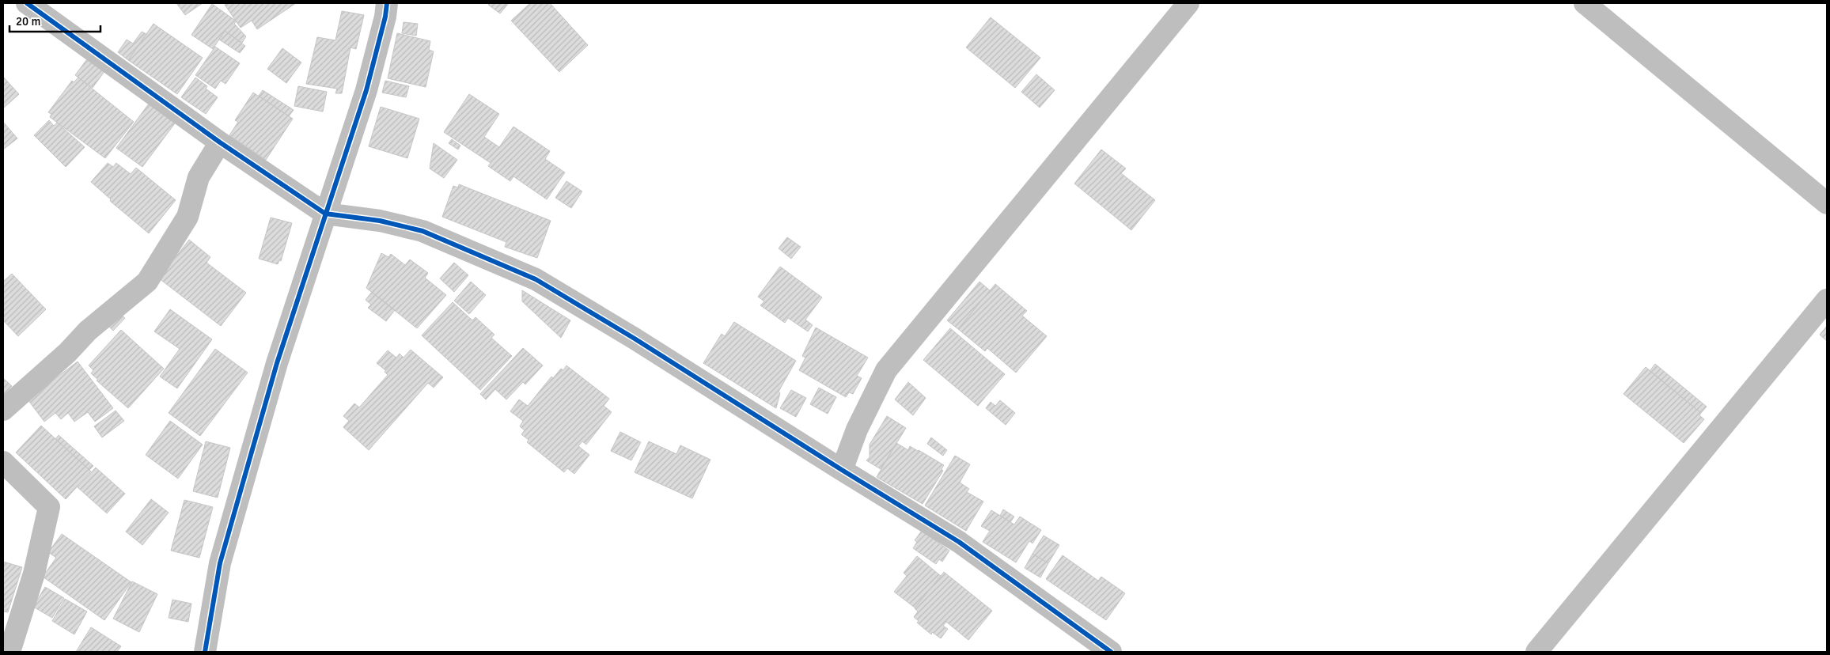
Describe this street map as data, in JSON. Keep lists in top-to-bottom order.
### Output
{
  "scale_bar": "20 m"
}
